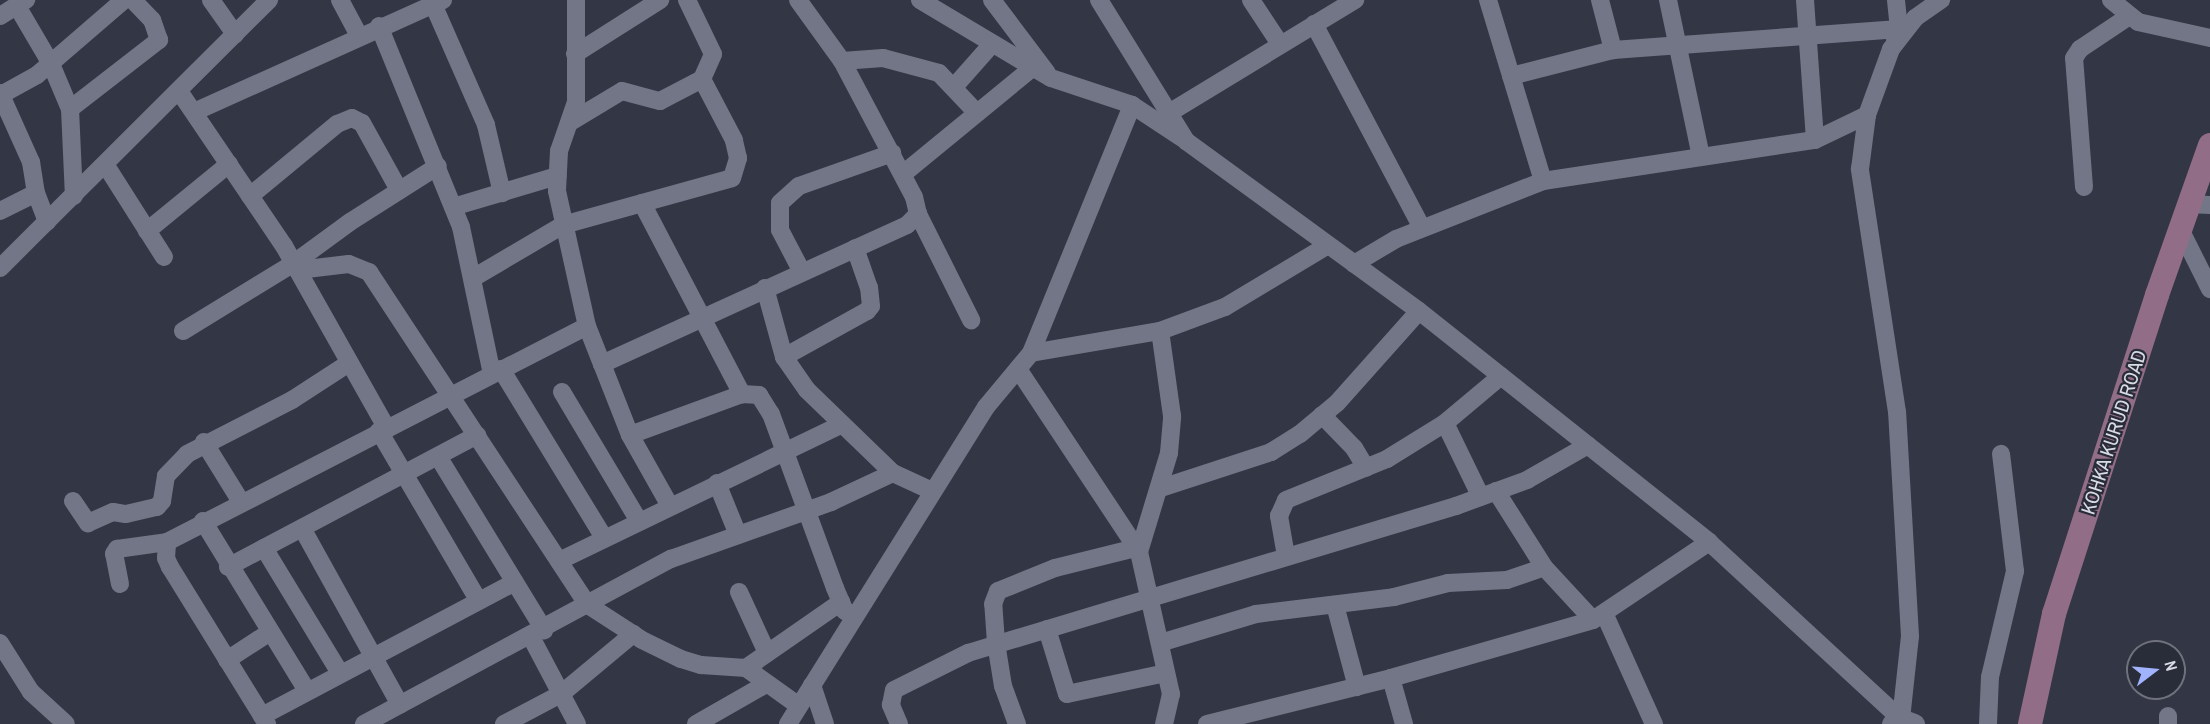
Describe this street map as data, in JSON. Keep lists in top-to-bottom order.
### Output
{
  "streets": {
    "main road": ["KOHKA KURUD ROAD"]
  },
  "north": "right"
}
